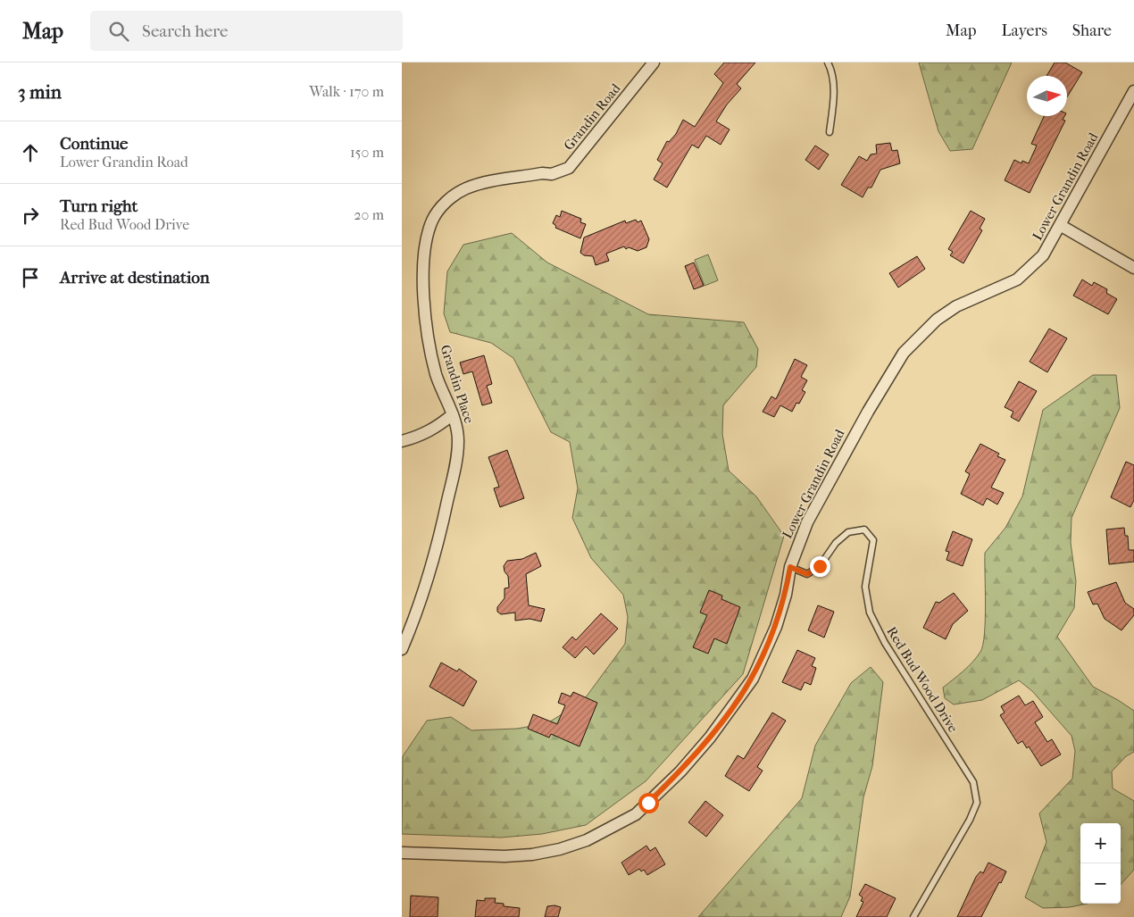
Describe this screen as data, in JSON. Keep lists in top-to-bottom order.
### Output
{
  "streets": {
    "street": ["Grandin Road", "Lower Grandin Road", "Grandin Place"],
    "lane": ["Red Bud Wood Drive"]
  },
  "crossings": [
    ["Grandin Road", "Grandin Place"],
    ["Lower Grandin Road", "Red Bud Wood Drive"]
  ],
  "north": "right",
  "page": {
    "header": "Map",
    "search": "Search here",
    "nav": ["Map", "Layers", "Share"],
    "heading": ["3 min", "Walk · 170 m"],
    "list": [
      ["Continue", "Lower Grandin Road", "150 m"],
      ["Turn right", "Red Bud Wood Drive", "20 m"],
      "Arrive at destination"
    ],
    "map_buttons": ["+", "−"]
  }
}
